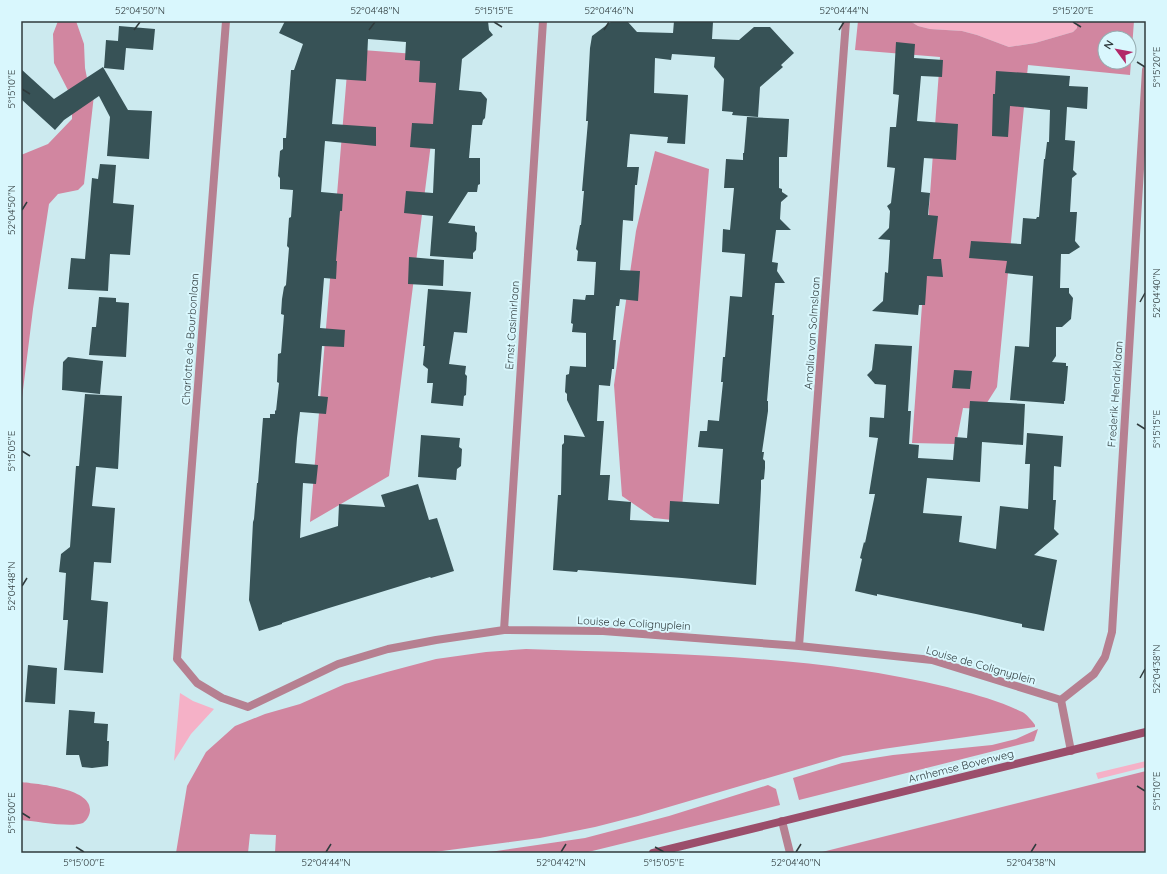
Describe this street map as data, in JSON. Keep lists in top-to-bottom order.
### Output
{
  "streets": {
    "main road": ["Arnhemse Bovenweg"],
    "street": [
      "Ernst Casimirlaan",
      "Amalia van Solmslaan",
      "Charlotte de Bourbonlaan",
      "Frederik Hendriklaan",
      "Louise de Colignyplein"
    ]
  },
  "crossings": [
    ["Ernst Casimirlaan", "Louise de Colignyplein"],
    ["Amalia van Solmslaan", "Louise de Colignyplein"],
    ["Charlotte de Bourbonlaan", "Louise de Colignyplein"],
    ["Frederik Hendriklaan", "Louise de Colignyplein"]
  ],
  "north": "top left",
  "coordinates": [
    "52°04'50\"N",
    "52°04'48\"N",
    "5°15'15\"E",
    "52°04'46\"N",
    "52°04'44\"N",
    "5°15'20\"E",
    "5°15'10\"E",
    "52°04'40\"N",
    "5°15'05\"E",
    "52°04'38\"N",
    "5°15'00\"E",
    "52°04'42\"N"
  ]
}
